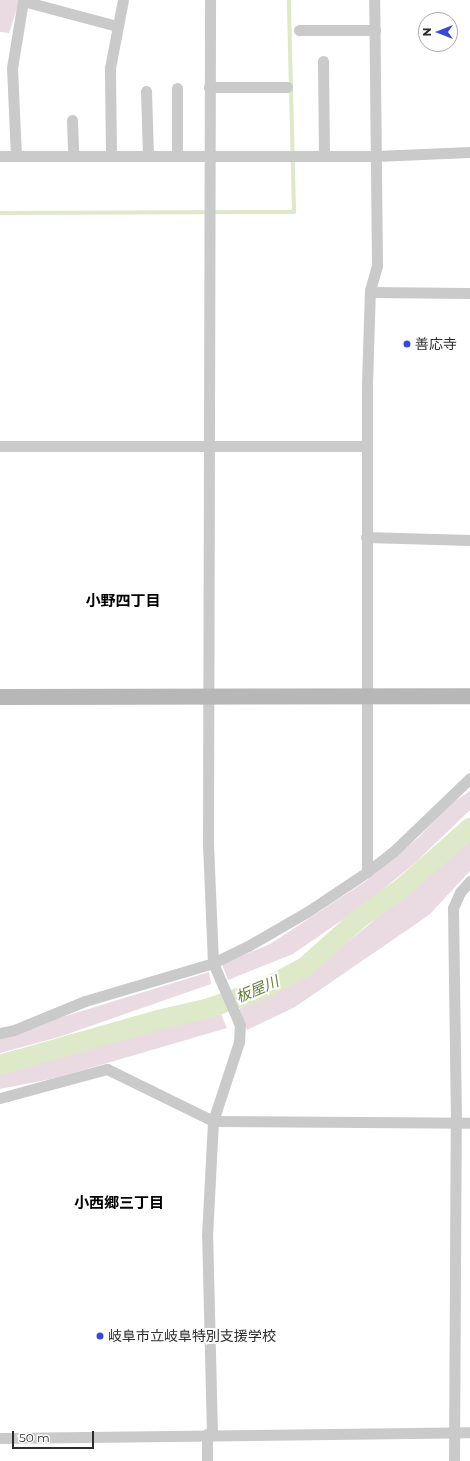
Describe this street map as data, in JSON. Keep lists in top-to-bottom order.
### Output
{
  "districts": ["小野四丁目", "小西郷三丁目"],
  "water": ["板屋川"],
  "places": ["善応寺", "岐阜市立岐阜特別支援学校"],
  "scale_bar": "50 m",
  "north": "left"
}
